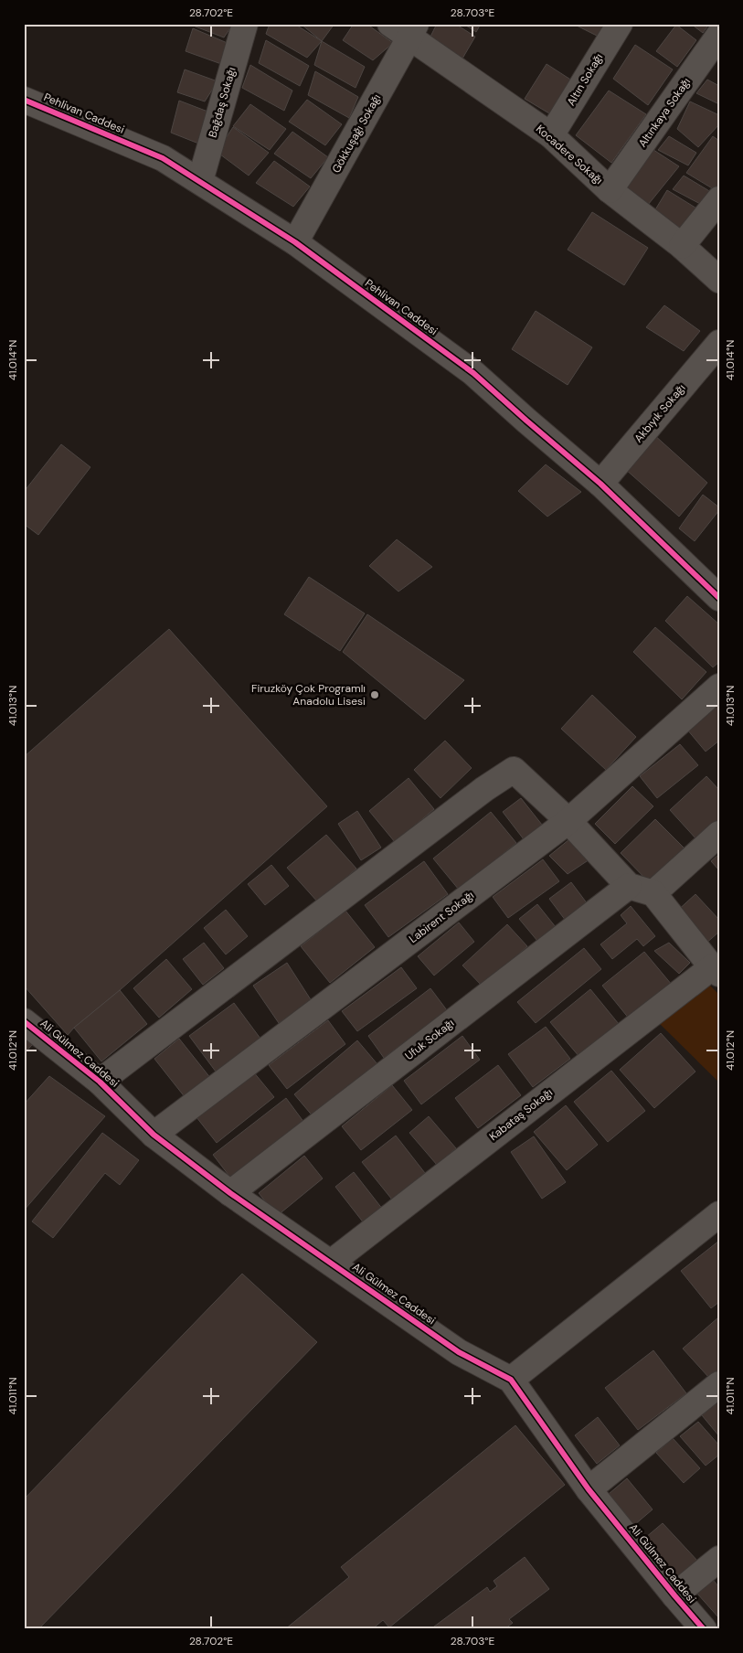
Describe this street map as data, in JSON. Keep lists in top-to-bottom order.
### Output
{
  "streets": {
    "street": [
      "Altın Sokağı",
      "Bağdaş Sokağı",
      "Altınkaya Sokağı",
      "Pehlivan Caddesi",
      "Gökkuşağı Sokağı",
      "Kocadere Sokağı",
      "Akbıyık Sokağı",
      "Labirent Sokağı",
      "Ufuk Sokağı",
      "Ali Gülmez Caddesi",
      "Kabataş Sokağı"
    ]
  },
  "crossings": [
    ["Altın Sokağı", "Kocadere Sokağı"],
    ["Bağdaş Sokağı", "Pehlivan Caddesi"],
    ["Altınkaya Sokağı", "Kocadere Sokağı"],
    ["Pehlivan Caddesi", "Gökkuşağı Sokağı"],
    ["Pehlivan Caddesi", "Akbıyık Sokağı"],
    ["Gökkuşağı Sokağı", "Kocadere Sokağı"],
    ["Labirent Sokağı", "Ali Gülmez Caddesi"],
    ["Ufuk Sokağı", "Ali Gülmez Caddesi"],
    ["Ali Gülmez Caddesi", "Kabataş Sokağı"]
  ],
  "places": ["Firuzköy Çok Programlı Anadolu Lisesi"],
  "coordinates": [
    "28.702°E",
    "28.703°E",
    "41.014°N",
    "41.013°N",
    "41.012°N",
    "41.011°N"
  ]
}
